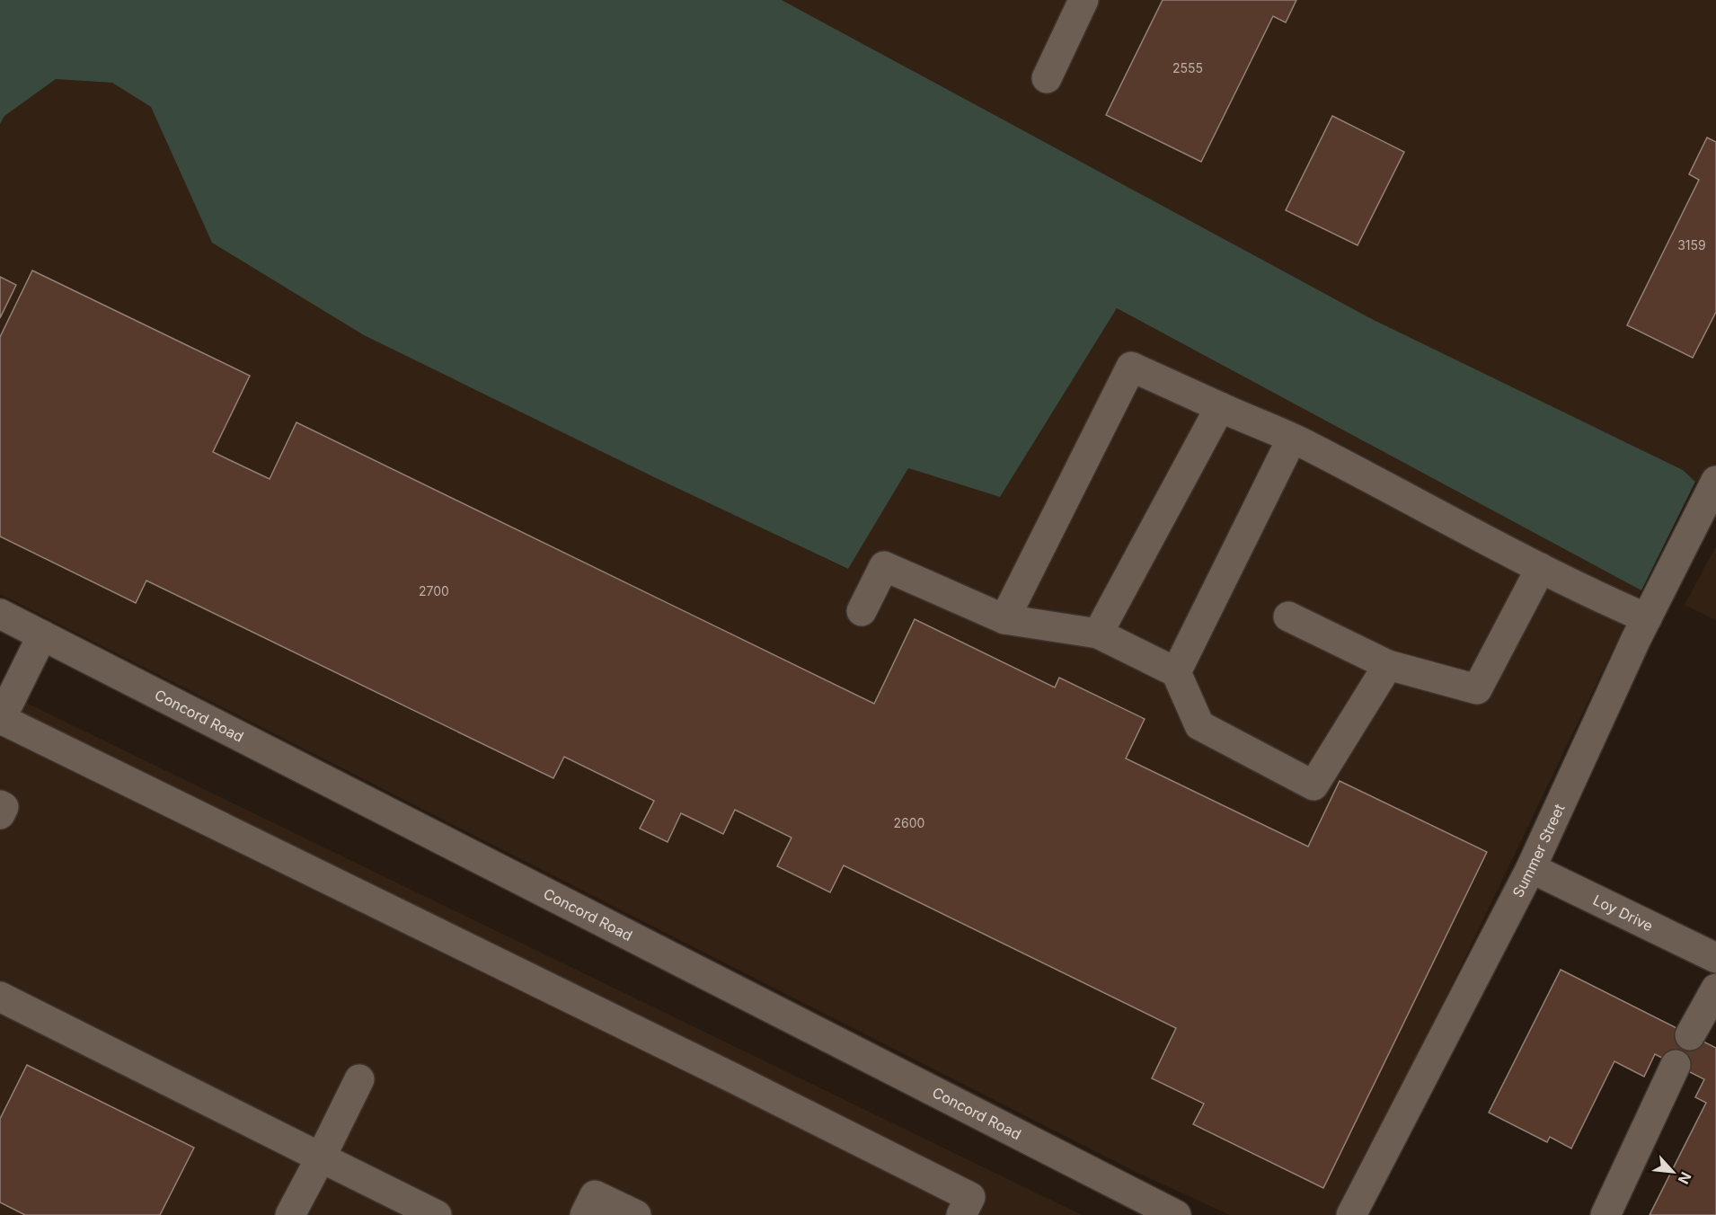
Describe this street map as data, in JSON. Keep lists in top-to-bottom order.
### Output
{
  "streets": {
    "street": ["Concord Road", "Summer Street", "Loy Drive"]
  },
  "crossings": [
    ["Summer Street", "Loy Drive"]
  ],
  "house_numbers": [
    "2555",
    "3159",
    "2700",
    "2600"
  ],
  "north": "bottom right"
}
